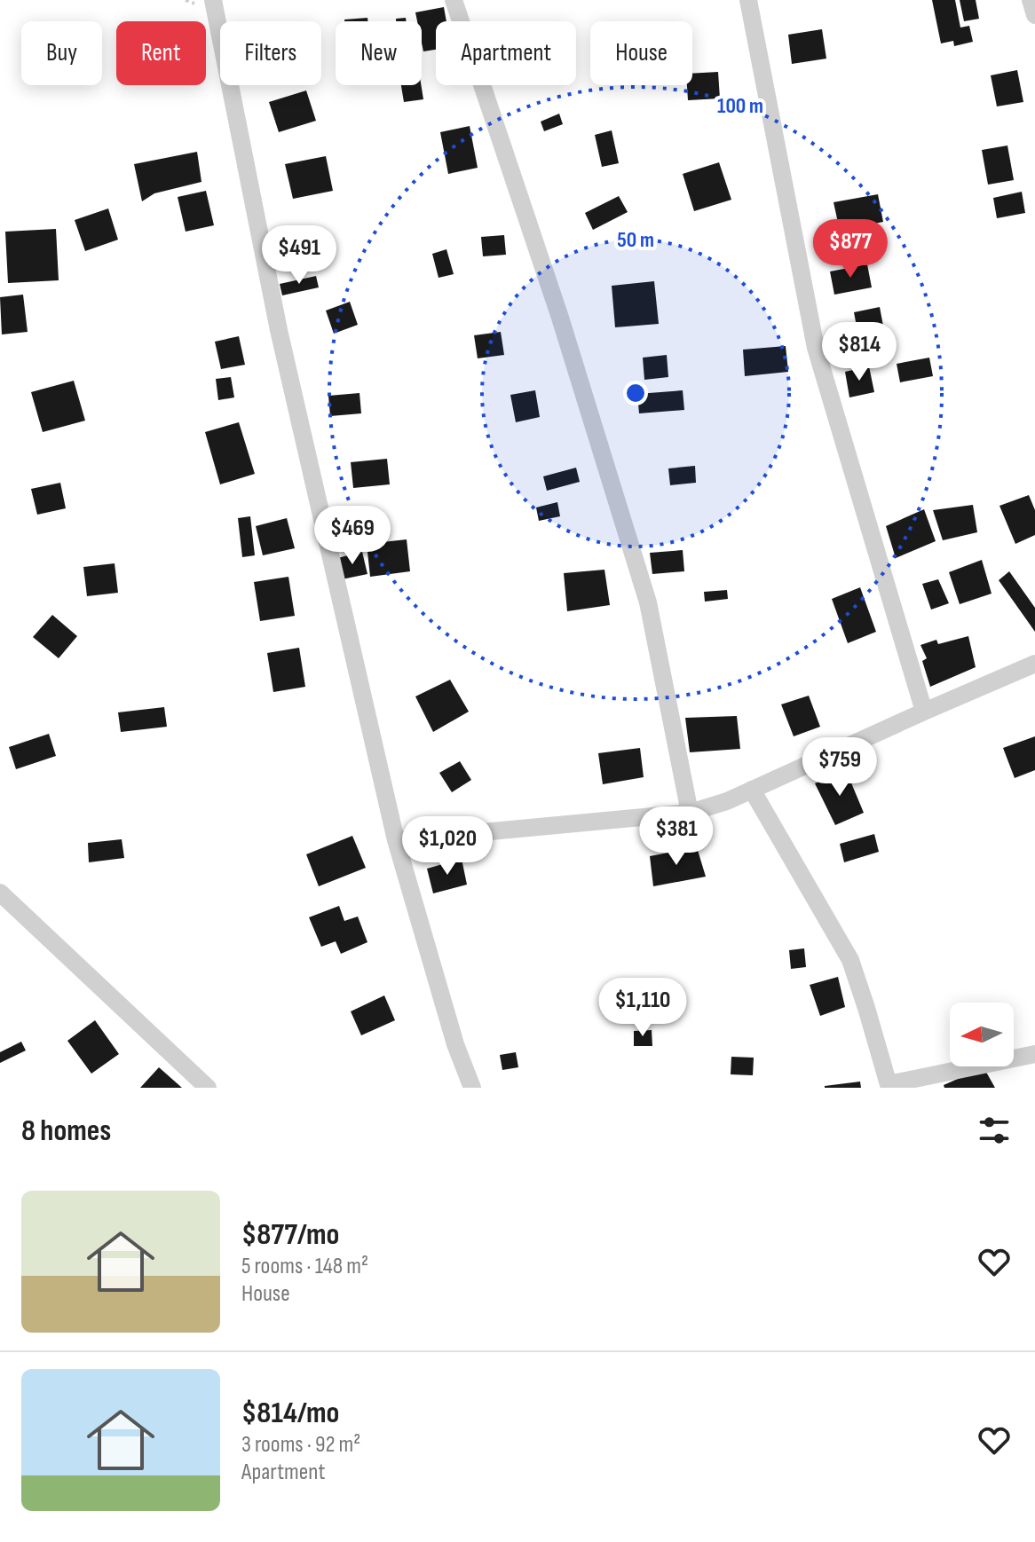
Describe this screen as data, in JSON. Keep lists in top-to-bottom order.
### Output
{
  "north": "left",
  "page": {
    "chip": [
      "Buy",
      "Rent",
      "Filters",
      "New",
      "Apartment",
      "House"
    ],
    "price": [
      "$877",
      "$491",
      "$814",
      "$469",
      "$759",
      "$381",
      "$1,020",
      "$1,110"
    ],
    "heading": "8 homes",
    "list": [
      {
        "name": "$877/mo",
        "note": "5 rooms · 148 m² · House"
      },
      {
        "name": "$814/mo",
        "note": "3 rooms · 92 m² · Apartment"
      }
    ]
  },
  "rings": ["100 m", "50 m"]
}
